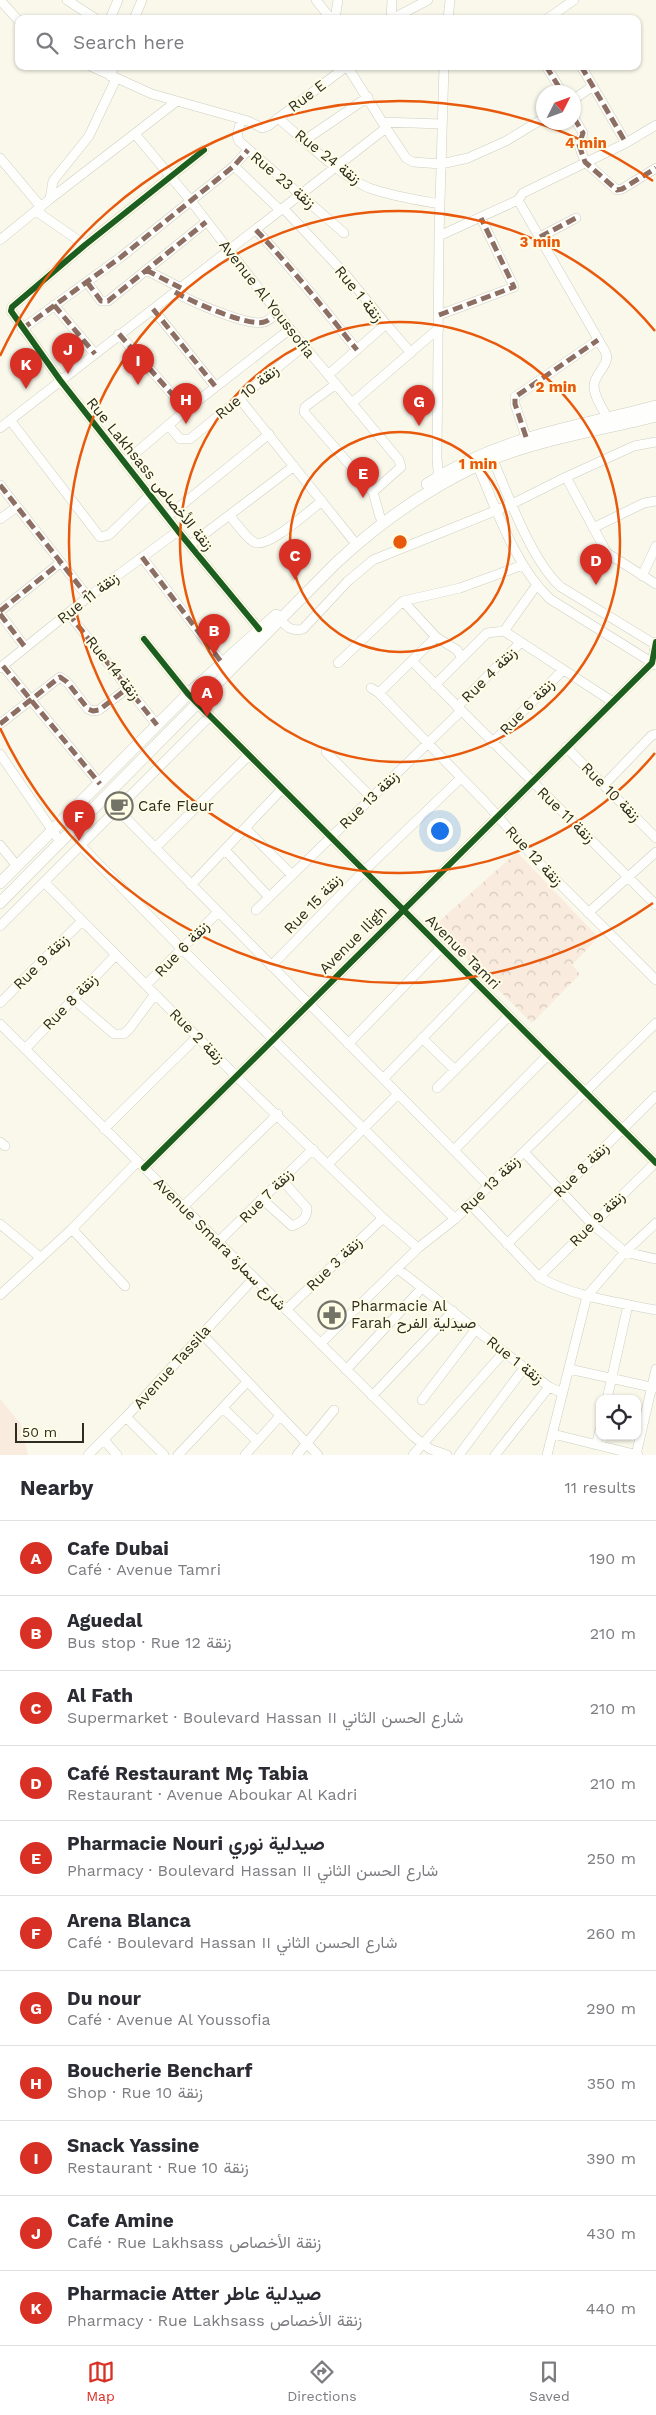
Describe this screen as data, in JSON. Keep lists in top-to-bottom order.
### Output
{
  "streets": {
    "street": [
      "Rue E",
      "Rue 24 زنقة",
      "Rue 23 زنقة",
      "Rue 1 زنقة",
      "Avenue Al Youssofia",
      "Rue 10 زنقة",
      "Rue Lakhsass زنقة الأخصاص",
      "Rue 11 زنقة",
      "Rue 14 زنقة",
      "Rue 4 زنقة",
      "Rue 6 زنقة",
      "Rue 13 زنقة",
      "Rue 12 زنقة",
      "Rue 15 زنقة",
      "Avenue Iligh",
      "Avenue Tamri",
      "Rue 9 زنقة",
      "Rue 8 زنقة",
      "Rue 2 زنقة",
      "Rue 7 زنقة",
      "Avenue Smara شارع سمارة",
      "Rue 3 زنقة",
      "Avenue Tassila"
    ]
  },
  "crossings": [
    ["Rue E", "Rue 24 زنقة"],
    ["Rue E", "Rue 23 زنقة"],
    ["Rue 1 زنقة", "Avenue Al Youssofia"],
    ["Rue 1 زنقة", "Rue 13 زنقة"],
    ["Avenue Al Youssofia", "Rue 10 زنقة"],
    ["Rue 10 زنقة", "Rue Lakhsass زنقة الأخصاص"],
    ["Rue 10 زنقة", "Avenue Iligh"],
    ["Rue Lakhsass زنقة الأخصاص", "Rue 11 زنقة"],
    ["Rue 11 زنقة", "Rue 14 زنقة"],
    ["Rue 11 زنقة", "Rue 4 زنقة"],
    ["Rue 11 زنقة", "Rue 6 زنقة"],
    ["Rue 11 زنقة", "Rue 13 زنقة"],
    ["Rue 11 زنقة", "Rue 12 زنقة"],
    ["Rue 11 زنقة", "Avenue Iligh"],
    ["Rue 4 زنقة", "Rue 13 زنقة"],
    ["Rue 6 زنقة", "Rue 2 زنقة"],
    ["Rue 13 زنقة", "Rue 12 زنقة"],
    ["Rue 13 زنقة", "Avenue Tamri"],
    ["Rue 13 زنقة", "Rue 2 زنقة"],
    ["Rue 13 زنقة", "Avenue Smara شارع سمارة"],
    ["Rue 12 زنقة", "Rue 15 زنقة"],
    ["Rue 12 زنقة", "Avenue Iligh"],
    ["Rue 15 زنقة", "Avenue Tamri"],
    ["Avenue Iligh", "Avenue Tamri"],
    ["Avenue Iligh", "Rue 2 زنقة"],
    ["Avenue Iligh", "Avenue Smara شارع سمارة"],
    ["Avenue Tamri", "Rue 9 زنقة"],
    ["Avenue Tamri", "Rue 8 زنقة"],
    ["Rue 9 زنقة", "Rue 2 زنقة"],
    ["Rue 8 زنقة", "Rue 2 زنقة"],
    ["Rue 8 زنقة", "Avenue Smara شارع سمارة"],
    ["Rue 2 زنقة", "Rue 7 زنقة"],
    ["Rue 2 زنقة", "Rue 3 زنقة"],
    ["Rue 7 زنقة", "Avenue Smara شارع سمارة"],
    ["Avenue Smara شارع سمارة", "Rue 3 زنقة"],
    ["Avenue Smara شارع سمارة", "Avenue Tassila"]
  ],
  "places": {
    "cafe": ["Cafe Fleur"],
    "pharmacy": ["Pharmacie Al Farah صيدلية الفرح"]
  },
  "scale_bar": "50 m",
  "north": "top right",
  "page": {
    "search": "Search here",
    "pins": [
      "J",
      "I",
      "K",
      "H",
      "G",
      "E",
      "C",
      "D",
      "B",
      "A",
      "F"
    ],
    "scale": "50 m",
    "heading": ["Nearby", "11 results"],
    "list": [
      {
        "mark": "A",
        "name": "Cafe Dubai",
        "note": "Café · Avenue Tamri",
        "value": "190 m"
      },
      {
        "mark": "B",
        "name": "Aguedal",
        "note": "Bus stop · Rue 12 زنقة",
        "value": "210 m"
      },
      {
        "mark": "C",
        "name": "Al Fath",
        "note": "Supermarket · Boulevard Hassan II شارع الحسن الثاني",
        "value": "210 m"
      },
      {
        "mark": "D",
        "name": "Café Restaurant Mç Tabia",
        "note": "Restaurant · Avenue Aboukar Al Kadri",
        "value": "210 m"
      },
      {
        "mark": "E",
        "name": "Pharmacie Nouri صيدلية نوري",
        "note": "Pharmacy · Boulevard Hassan II شارع الحسن الثاني",
        "value": "250 m"
      },
      {
        "mark": "F",
        "name": "Arena Blanca",
        "note": "Café · Boulevard Hassan II شارع الحسن الثاني",
        "value": "260 m"
      },
      {
        "mark": "G",
        "name": "Du nour",
        "note": "Café · Avenue Al Youssofia",
        "value": "290 m"
      },
      {
        "mark": "H",
        "name": "Boucherie Bencharf",
        "note": "Shop · Rue 10 زنقة",
        "value": "350 m"
      },
      {
        "mark": "I",
        "name": "Snack Yassine",
        "note": "Restaurant · Rue 10 زنقة",
        "value": "390 m"
      },
      {
        "mark": "J",
        "name": "Cafe Amine",
        "note": "Café · Rue Lakhsass زنقة الأخصاص",
        "value": "430 m"
      },
      {
        "mark": "K",
        "name": "Pharmacie Atter صيدلية عاطر",
        "note": "Pharmacy · Rue Lakhsass زنقة الأخصاص",
        "value": "440 m"
      }
    ],
    "nav": ["Map", "Directions", "Saved"]
  },
  "rings": [
    "4 min",
    "3 min",
    "2 min",
    "1 min"
  ]
}
